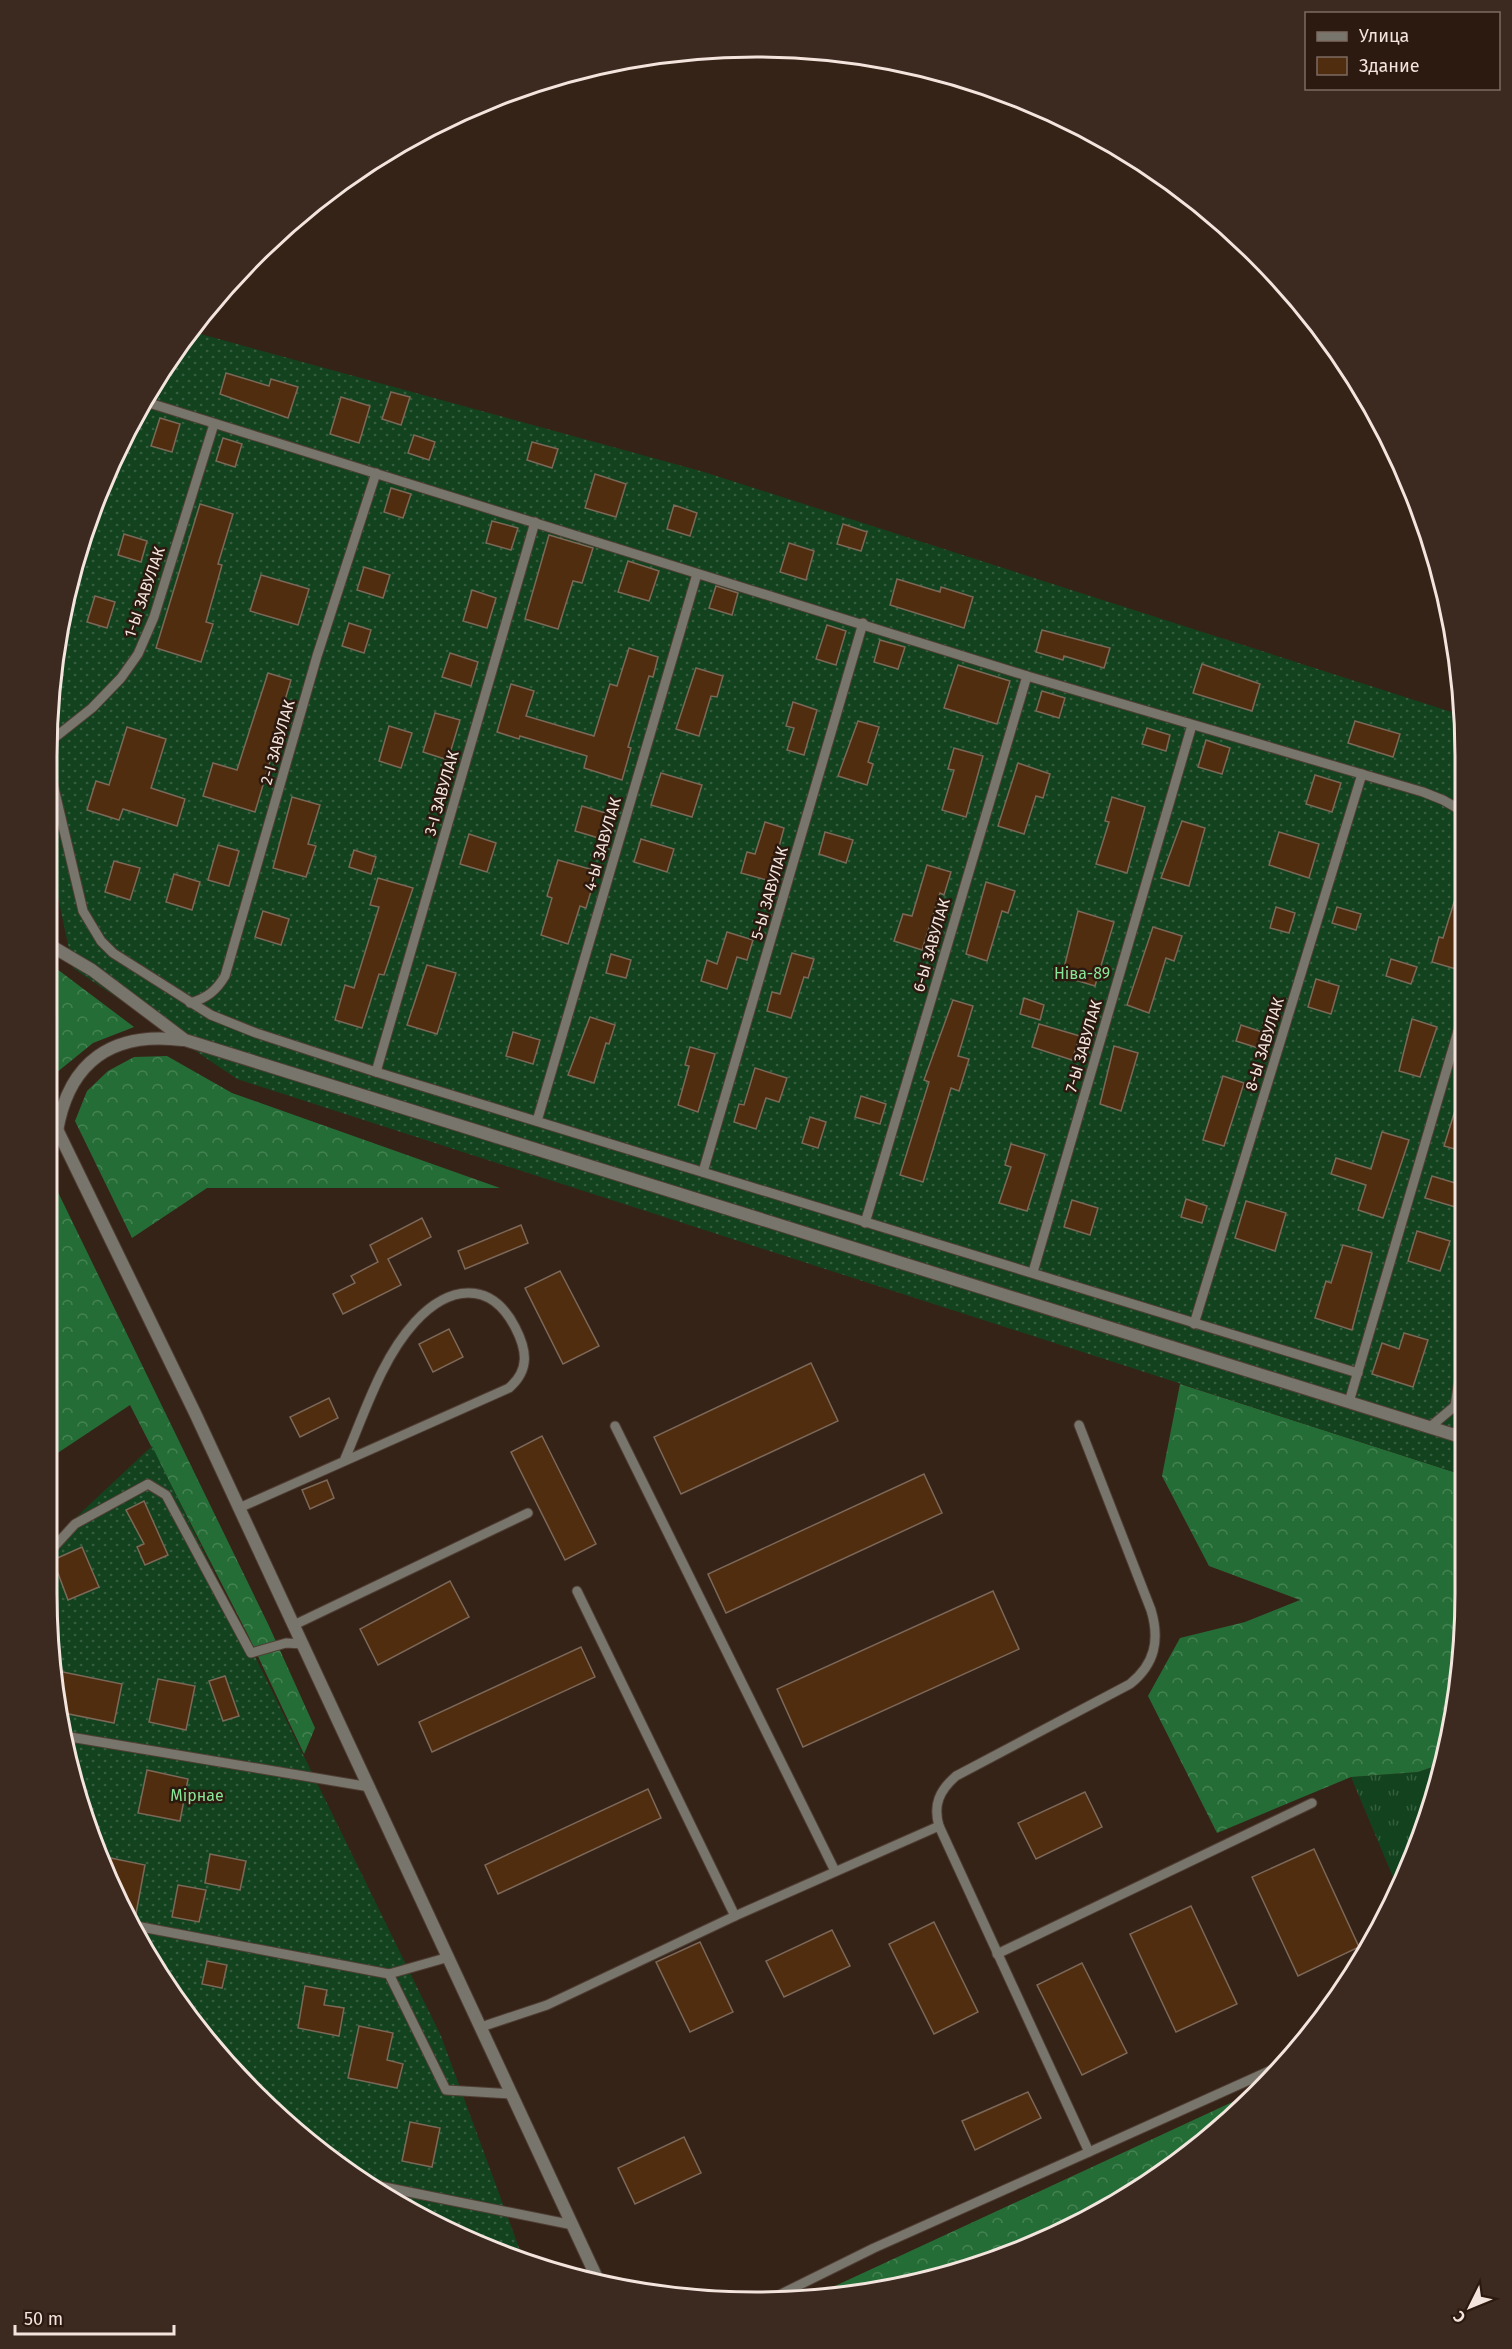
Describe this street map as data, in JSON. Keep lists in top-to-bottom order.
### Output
{
  "streets": {
    "lane": [
      "1-Ы ЗАВУЛАК",
      "2-І ЗАВУЛАК",
      "3-І ЗАВУЛАК",
      "4-Ы ЗАВУЛАК",
      "5-Ы ЗАВУЛАК",
      "6-Ы ЗАВУЛАК",
      "8-Ы ЗАВУЛАК",
      "7-Ы ЗАВУЛАК"
    ]
  },
  "parks": ["Ніва-89", "Мірнае"],
  "legend": ["Улица", "Здание"],
  "scale_bar": "50 m",
  "north": "bottom left"
}
